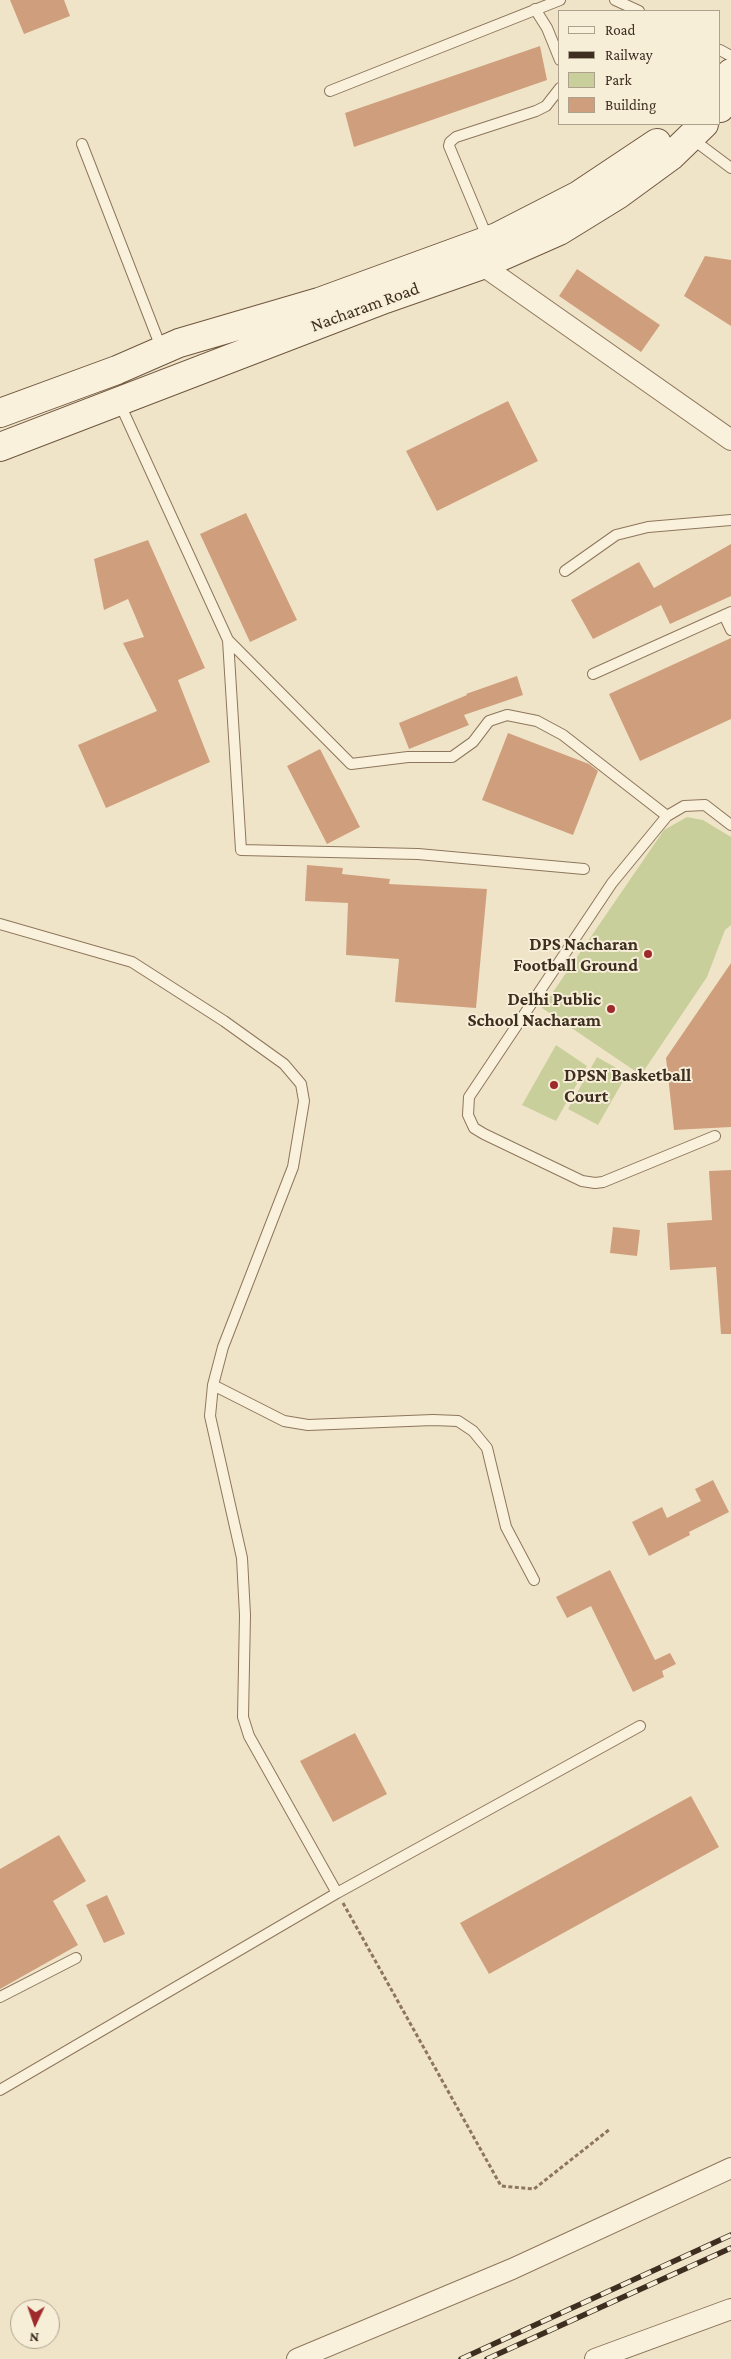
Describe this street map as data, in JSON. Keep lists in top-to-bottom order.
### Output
{
  "streets": {
    "main road": ["Nacharam Road"]
  },
  "places": ["DPS Nacharan Football Ground", "Delhi Public School Nacharam", "DPSN Basketball Court"],
  "legend": [
    "Road",
    "Railway",
    "Park",
    "Building"
  ],
  "north": "bottom"
}
